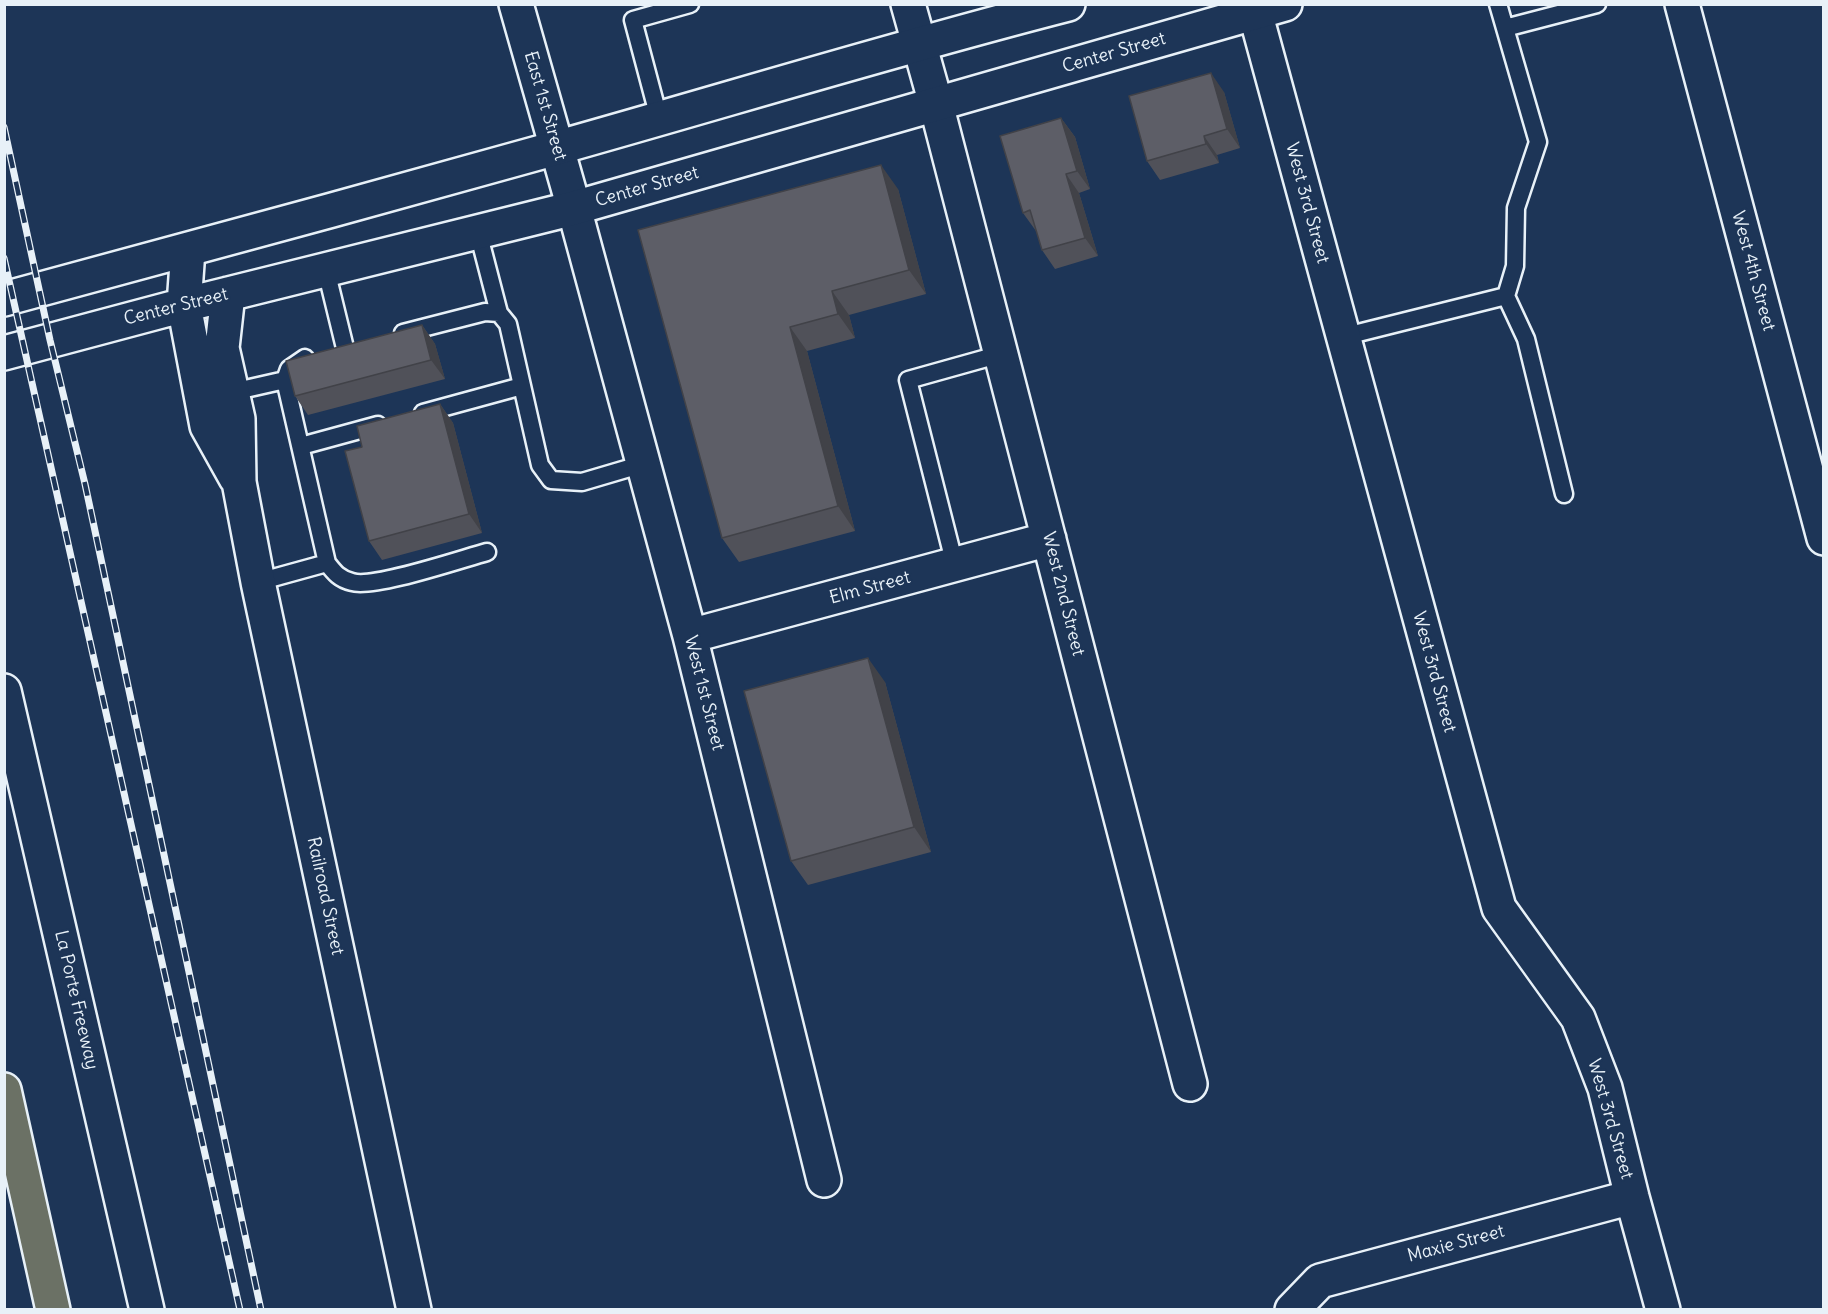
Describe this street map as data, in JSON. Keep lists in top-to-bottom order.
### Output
{
  "streets": {
    "street": [
      "Center Street",
      "East 1st Street",
      "West 3rd Street",
      "West 4th Street",
      "Elm Street",
      "West 2nd Street",
      "West 1st Street",
      "Railroad Street",
      "La Porte Freeway",
      "Maxie Street"
    ]
  },
  "crossings": [
    ["Center Street", "East 1st Street"],
    ["Center Street", "West 3rd Street"],
    ["Center Street", "West 2nd Street"],
    ["Center Street", "West 1st Street"],
    ["Center Street", "Railroad Street"],
    ["East 1st Street", "West 1st Street"],
    ["West 3rd Street", "Maxie Street"],
    ["Elm Street", "West 2nd Street"],
    ["Elm Street", "West 1st Street"]
  ]
}
